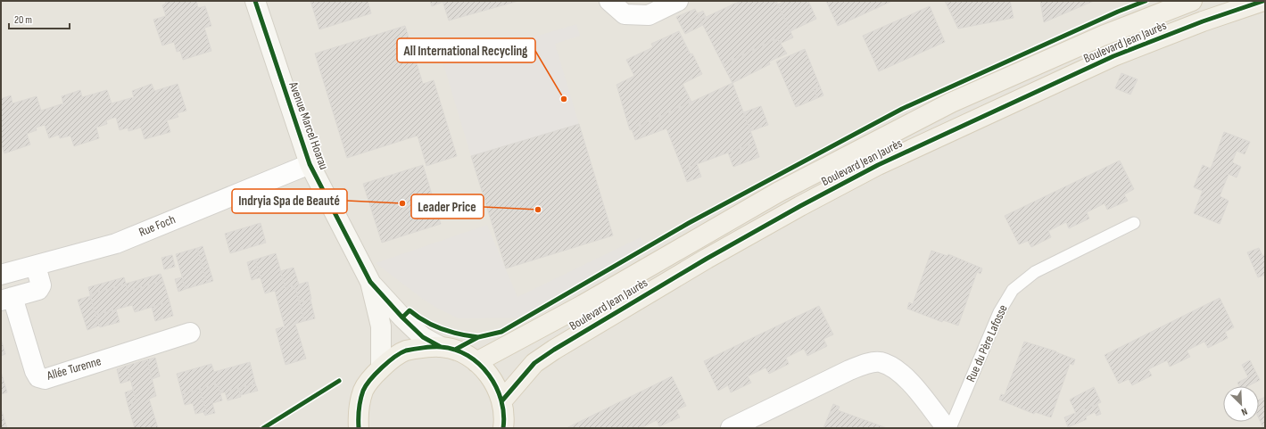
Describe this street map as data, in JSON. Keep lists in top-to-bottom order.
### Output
{
  "streets": {
    "main road": ["Boulevard Jean Jaurès", "Avenue Marcel Hoarau"],
    "street": ["Rue Foch", "Allée Turenne"],
    "lane": ["Rue du Père Lafosse"]
  },
  "crossings": [
    ["Avenue Marcel Hoarau", "Rue Foch"],
    ["Rue Foch", "Allée Turenne"]
  ],
  "places": ["All International Recycling", "Indryia Spa de Beauté", "Leader Price"],
  "scale_bar": "20 m",
  "north": "bottom right"
}
